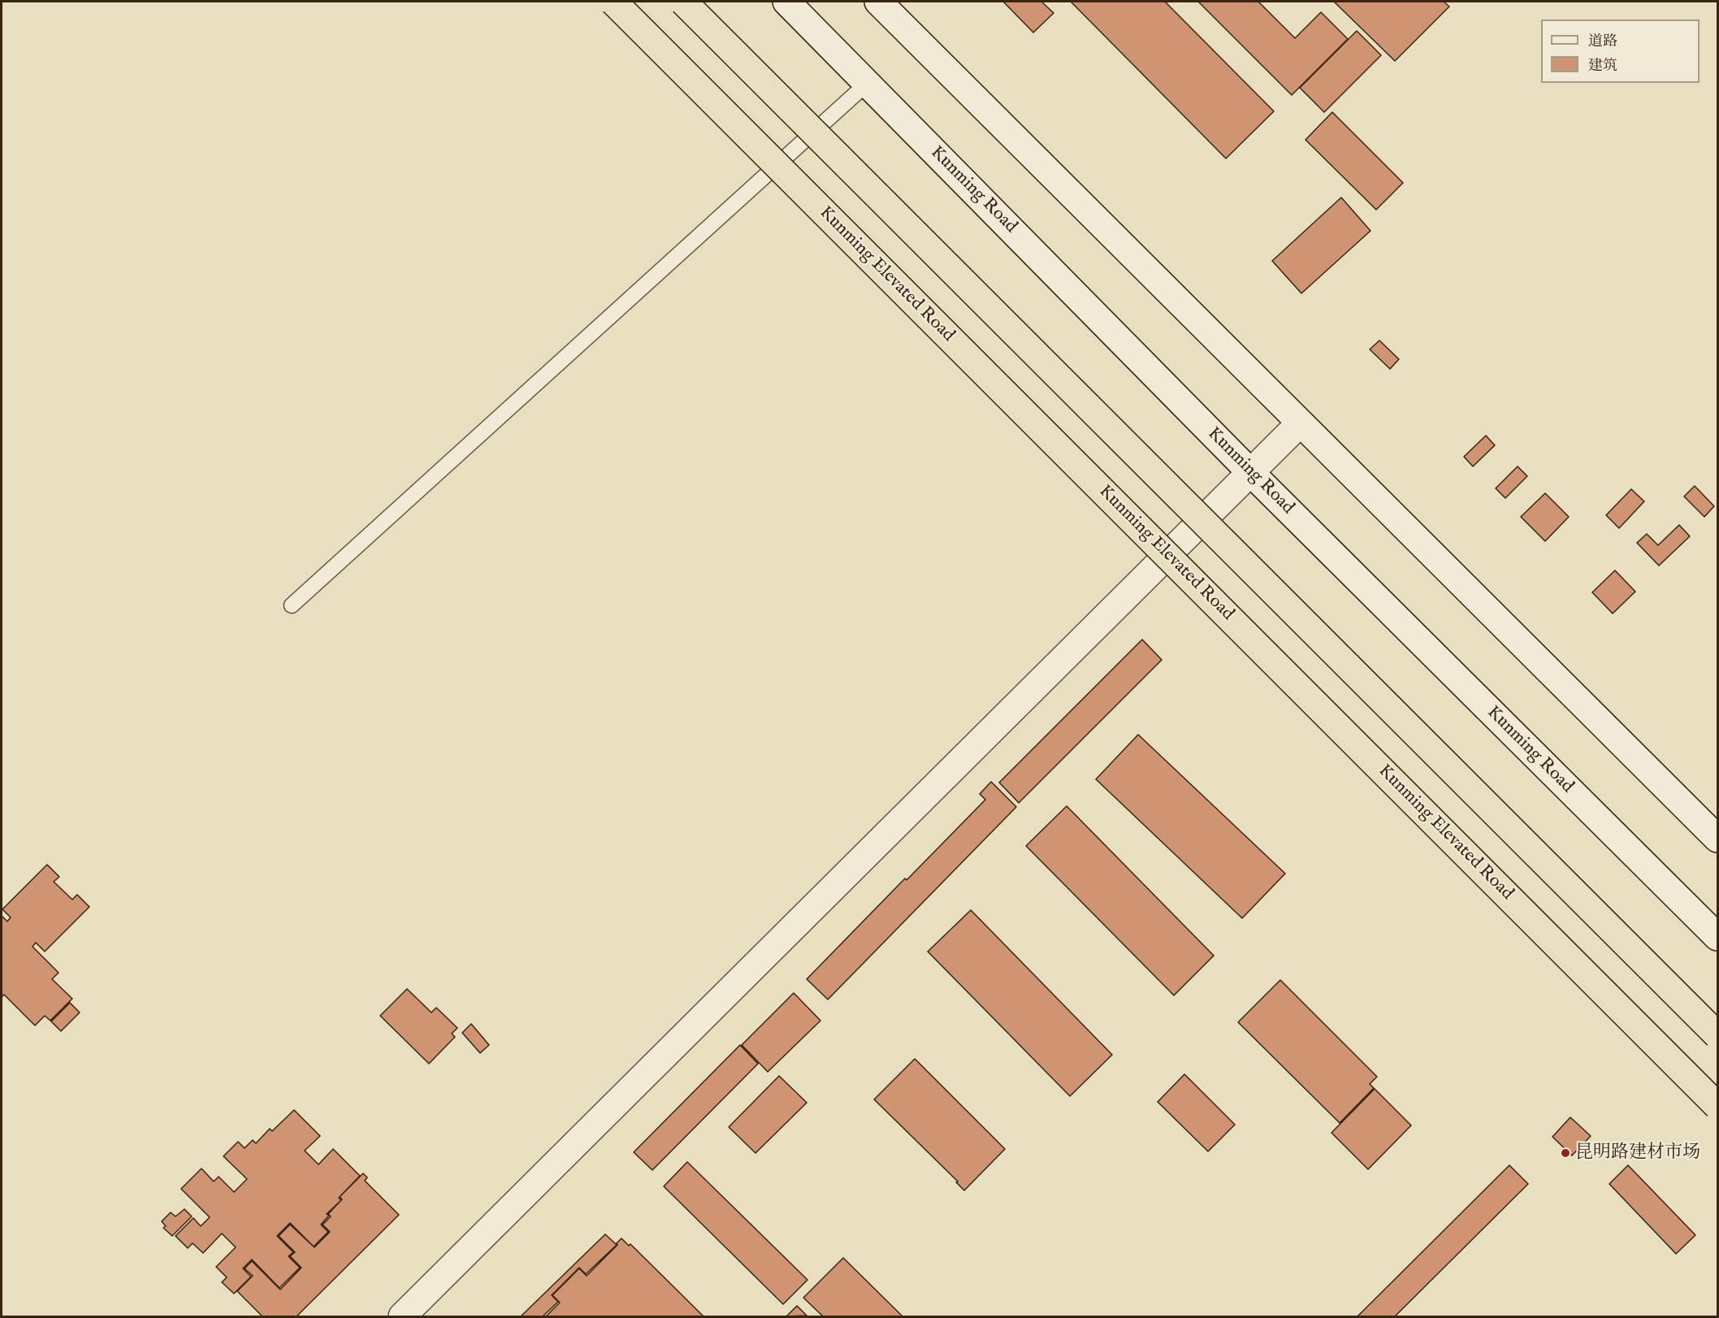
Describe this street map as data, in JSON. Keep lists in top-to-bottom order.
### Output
{
  "streets": {
    "highway": ["Kunming Elevated Road"],
    "main road": ["Kunming Road"]
  },
  "places": ["昆明路建材市场"],
  "legend": ["道路", "建筑"]
}
